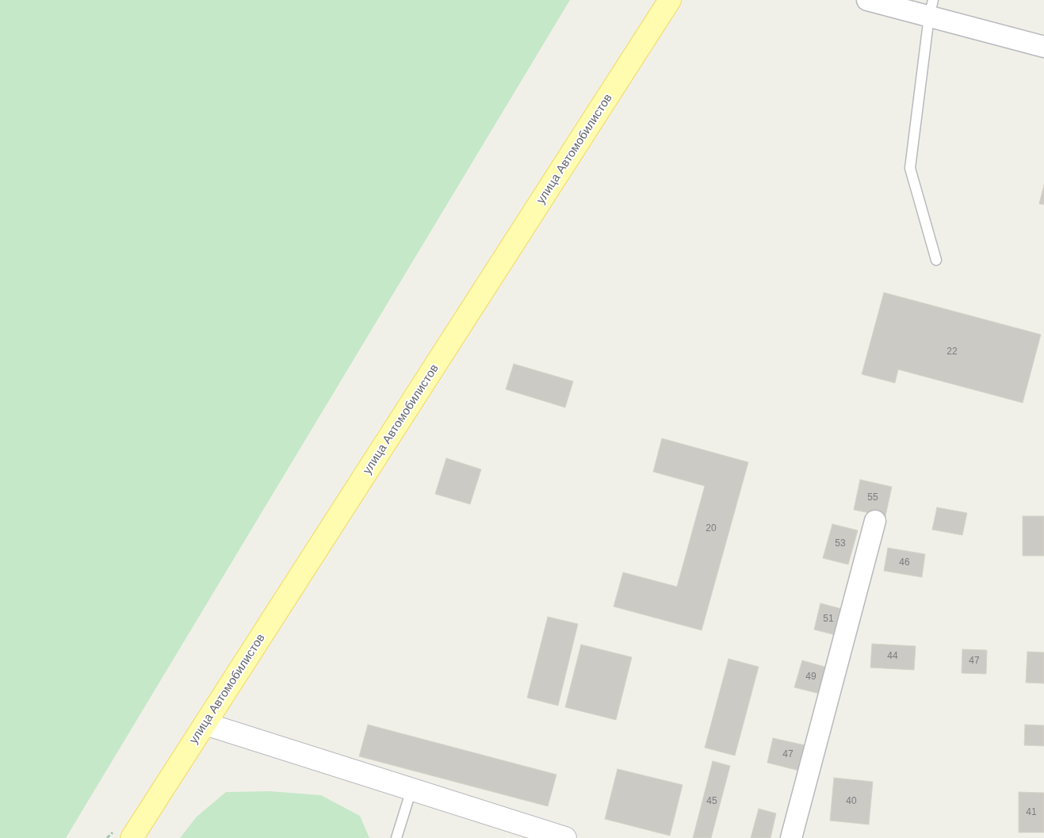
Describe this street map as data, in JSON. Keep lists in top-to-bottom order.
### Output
{
  "streets": {
    "main road": ["улица Автомобилистов"]
  },
  "house_numbers": [
    "22",
    "55",
    "20",
    "53",
    "46",
    "51",
    "44",
    "47",
    "49",
    "47",
    "45",
    "40",
    "41"
  ]
}
